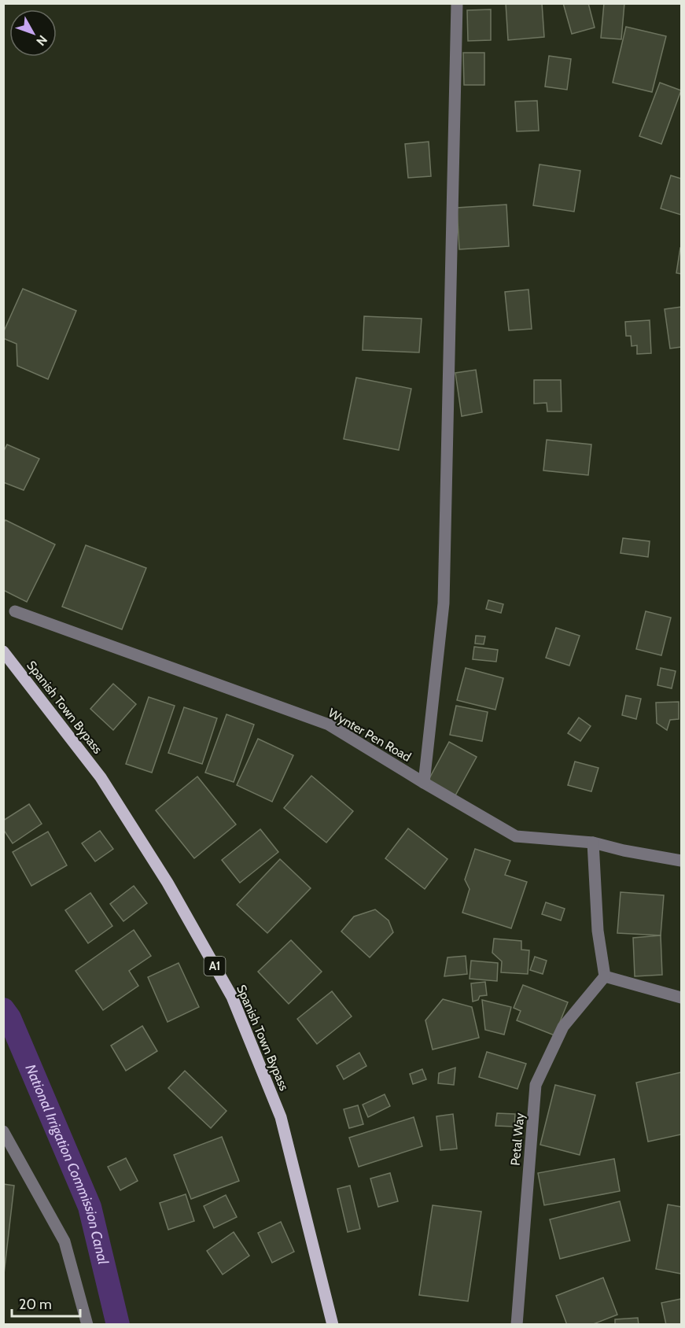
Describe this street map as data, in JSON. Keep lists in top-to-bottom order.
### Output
{
  "streets": {
    "main road": ["Spanish Town Bypass", "A1"],
    "street": ["Wynter Pen Road", "Petal Way"]
  },
  "water": ["National Irrigation Commission Canal"],
  "scale_bar": "20 m",
  "north": "bottom right"
}
